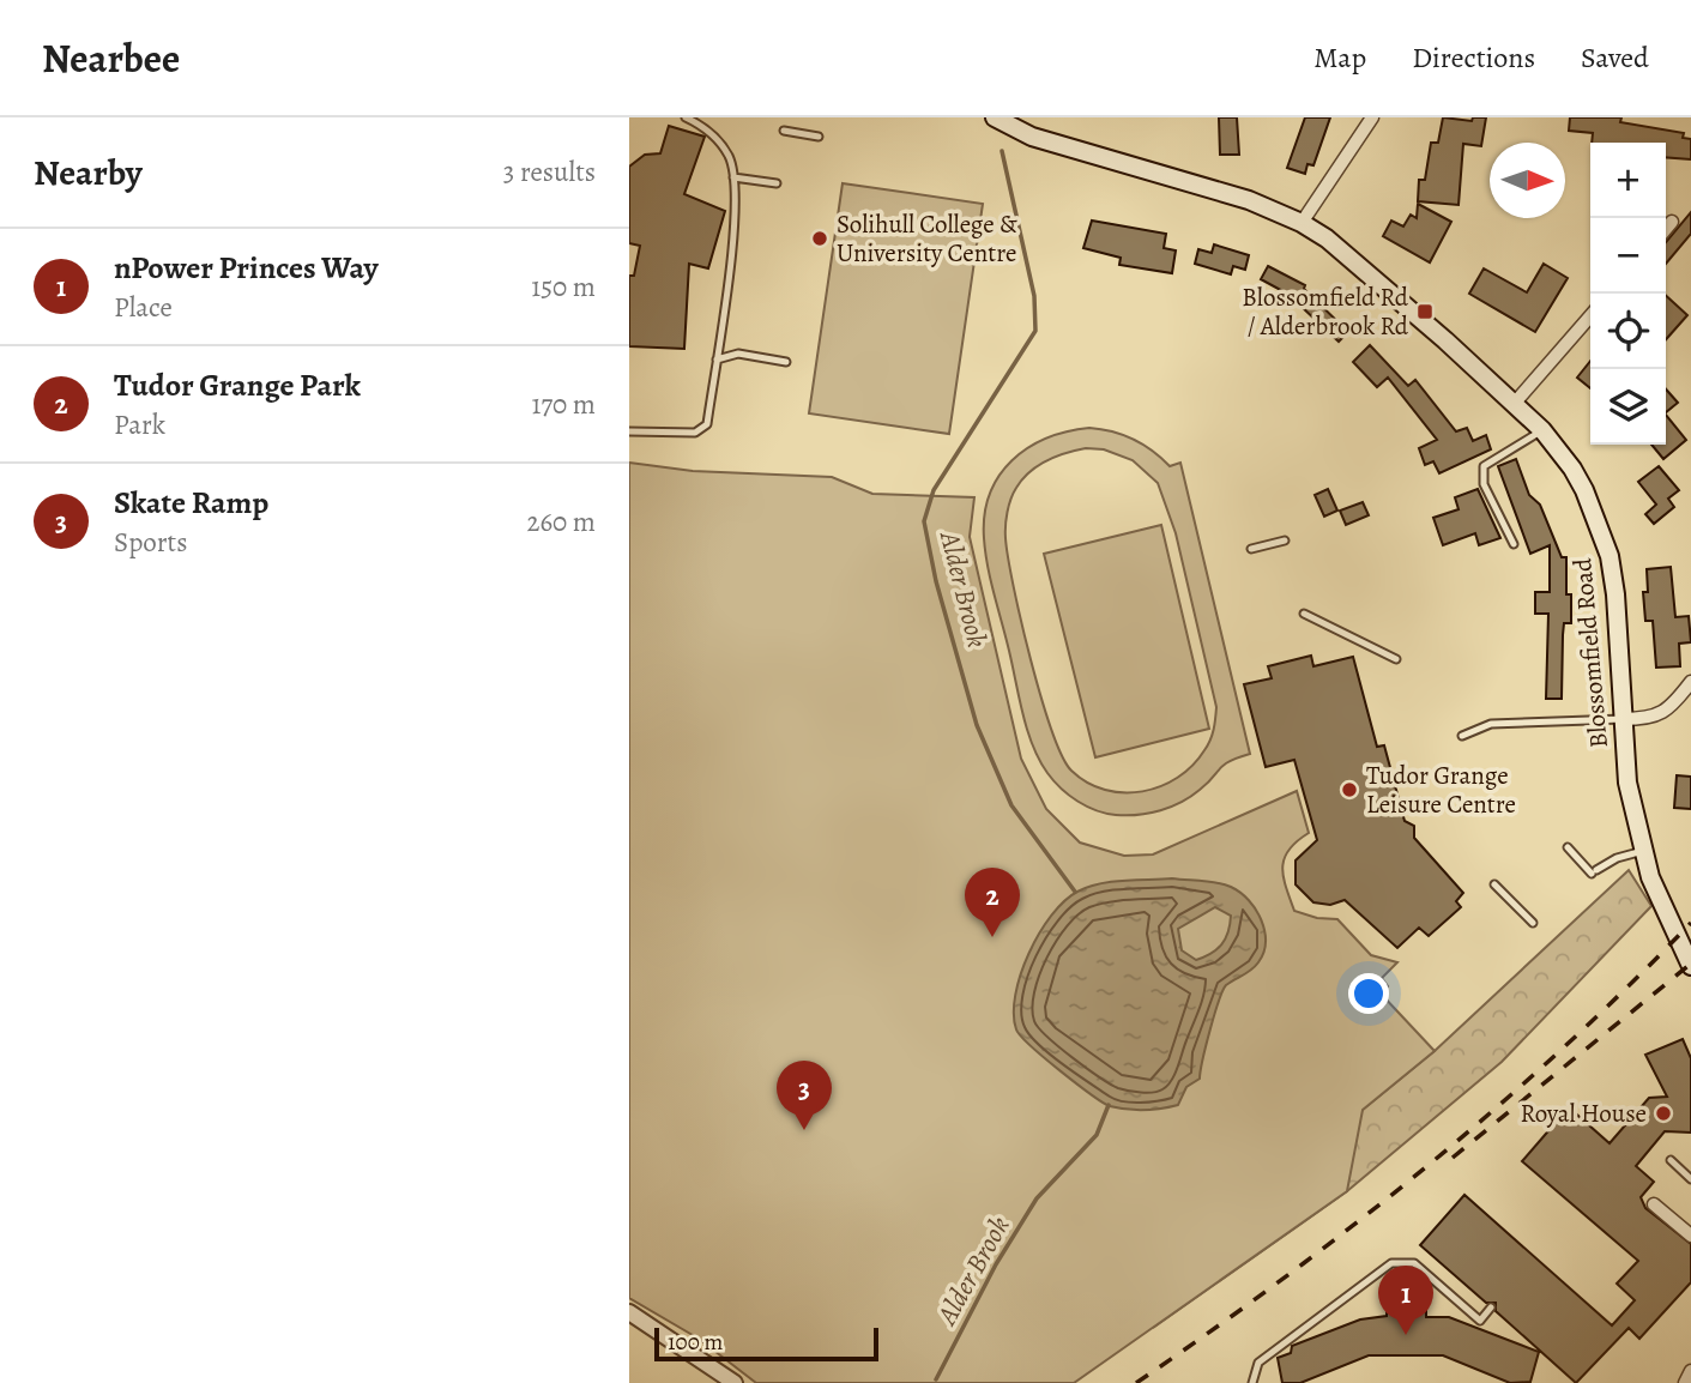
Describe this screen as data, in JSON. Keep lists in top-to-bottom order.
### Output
{
  "streets": {
    "main road": ["Blossomfield Road"]
  },
  "water": ["Alder Brook"],
  "places": {
    "other": ["Solihull College & University Centre", "Tudor Grange Leisure Centre", "Royal House"],
    "transit": ["Blossomfield Rd / Alderbrook Rd"]
  },
  "scale_bar": "100 m",
  "north": "right",
  "page": {
    "header": "Nearbee",
    "nav": ["Map", "Directions", "Saved"],
    "heading": ["Nearby", "3 results"],
    "map_buttons": ["+", "−"],
    "list": [
      {
        "mark": "1",
        "name": "nPower Princes Way",
        "note": "Place",
        "value": "150 m"
      },
      {
        "mark": "2",
        "name": "Tudor Grange Park",
        "note": "Park",
        "value": "170 m"
      },
      {
        "mark": "3",
        "name": "Skate Ramp",
        "note": "Sports",
        "value": "260 m"
      }
    ],
    "pins": ["2", "3", "1"],
    "scale": "100 m"
  }
}
